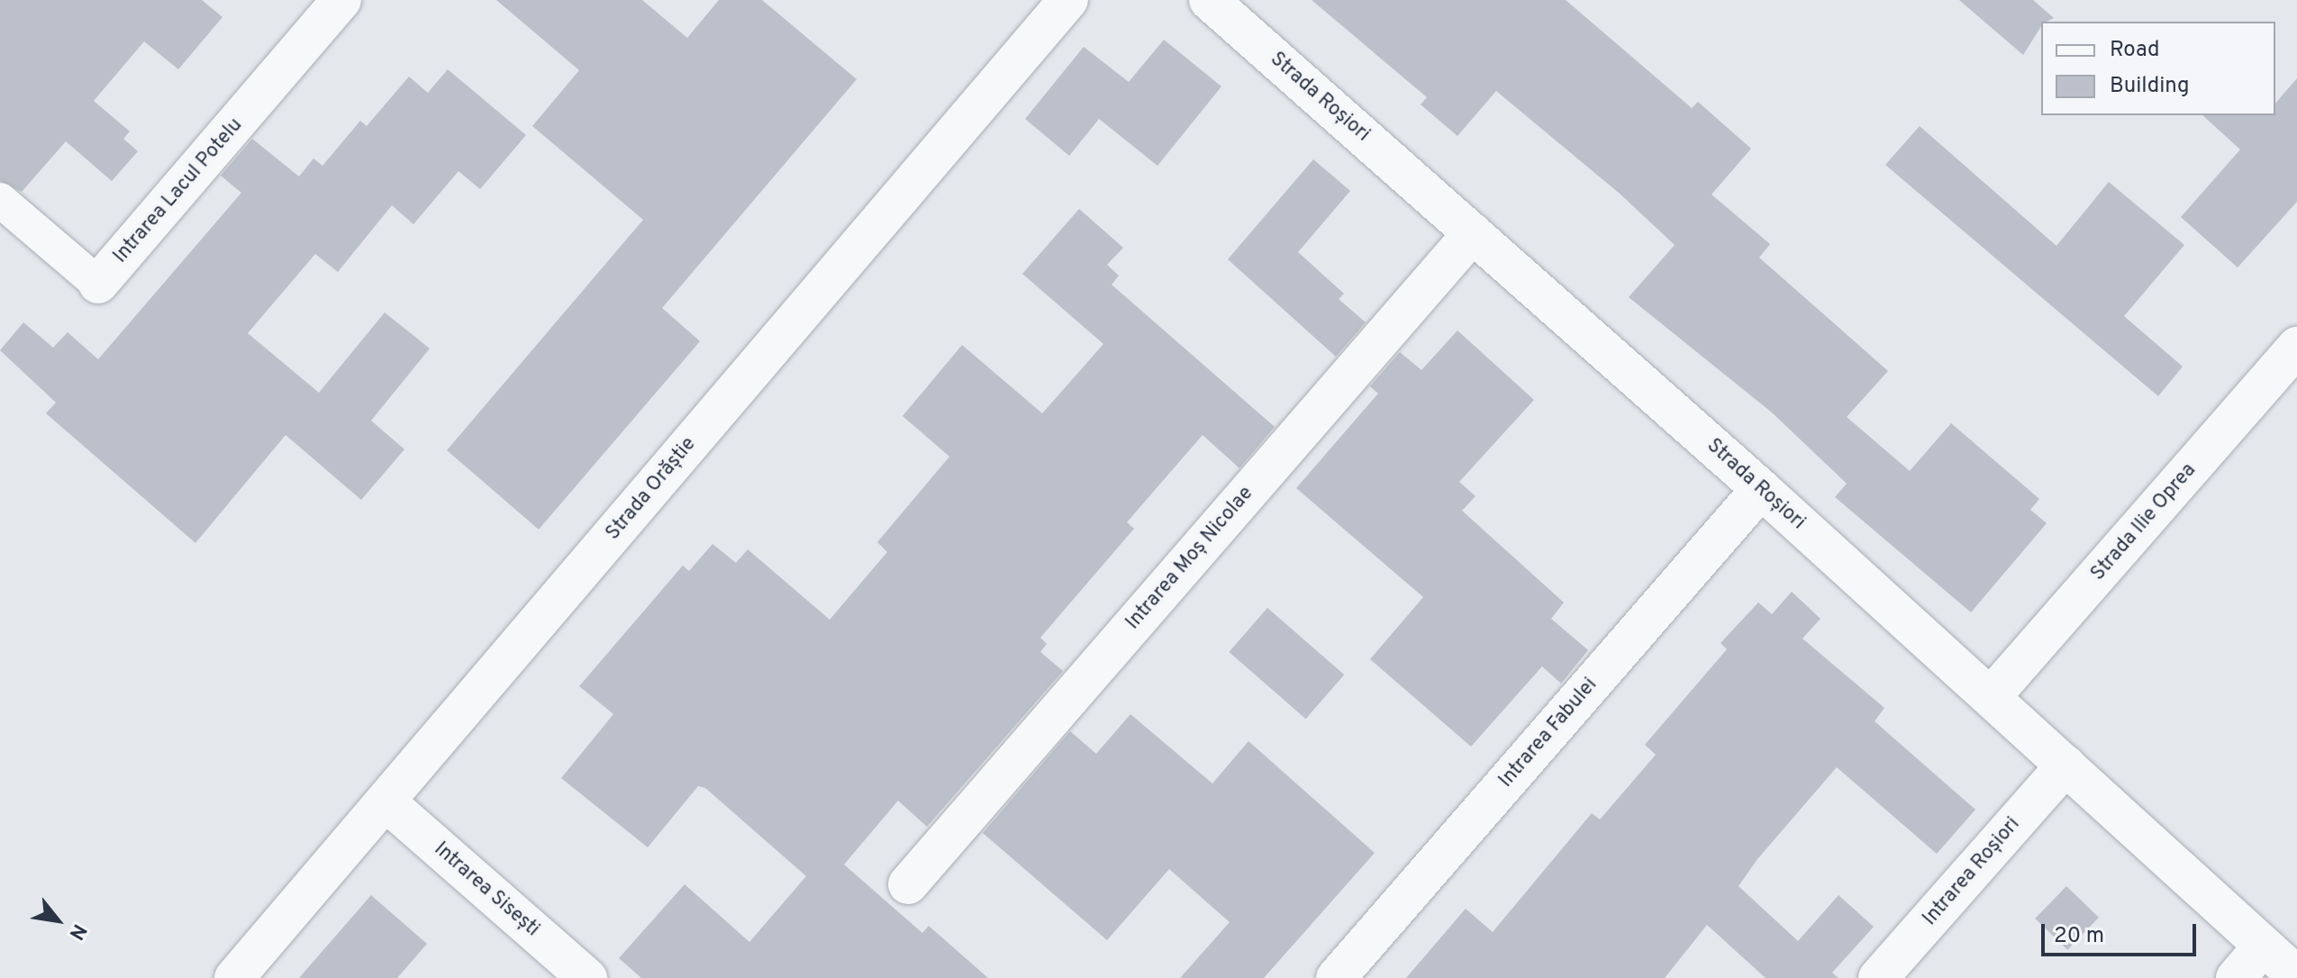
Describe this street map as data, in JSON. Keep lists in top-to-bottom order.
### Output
{
  "streets": {
    "street": [
      "Strada Roșiori",
      "Intrarea Lacul Potelu",
      "Strada Orăștie",
      "Strada Ilie Oprea",
      "Intrarea Moș Nicolae",
      "Intrarea Fabulei",
      "Intrarea Roșiori",
      "Intrarea Sisești"
    ]
  },
  "crossings": [
    ["Strada Roșiori", "Strada Ilie Oprea"],
    ["Strada Roșiori", "Intrarea Moș Nicolae"],
    ["Strada Roșiori", "Intrarea Fabulei"],
    ["Strada Roșiori", "Intrarea Roșiori"],
    ["Strada Orăștie", "Intrarea Sisești"]
  ],
  "legend": ["Road", "Building"],
  "scale_bar": "20 m",
  "north": "bottom right"
}
